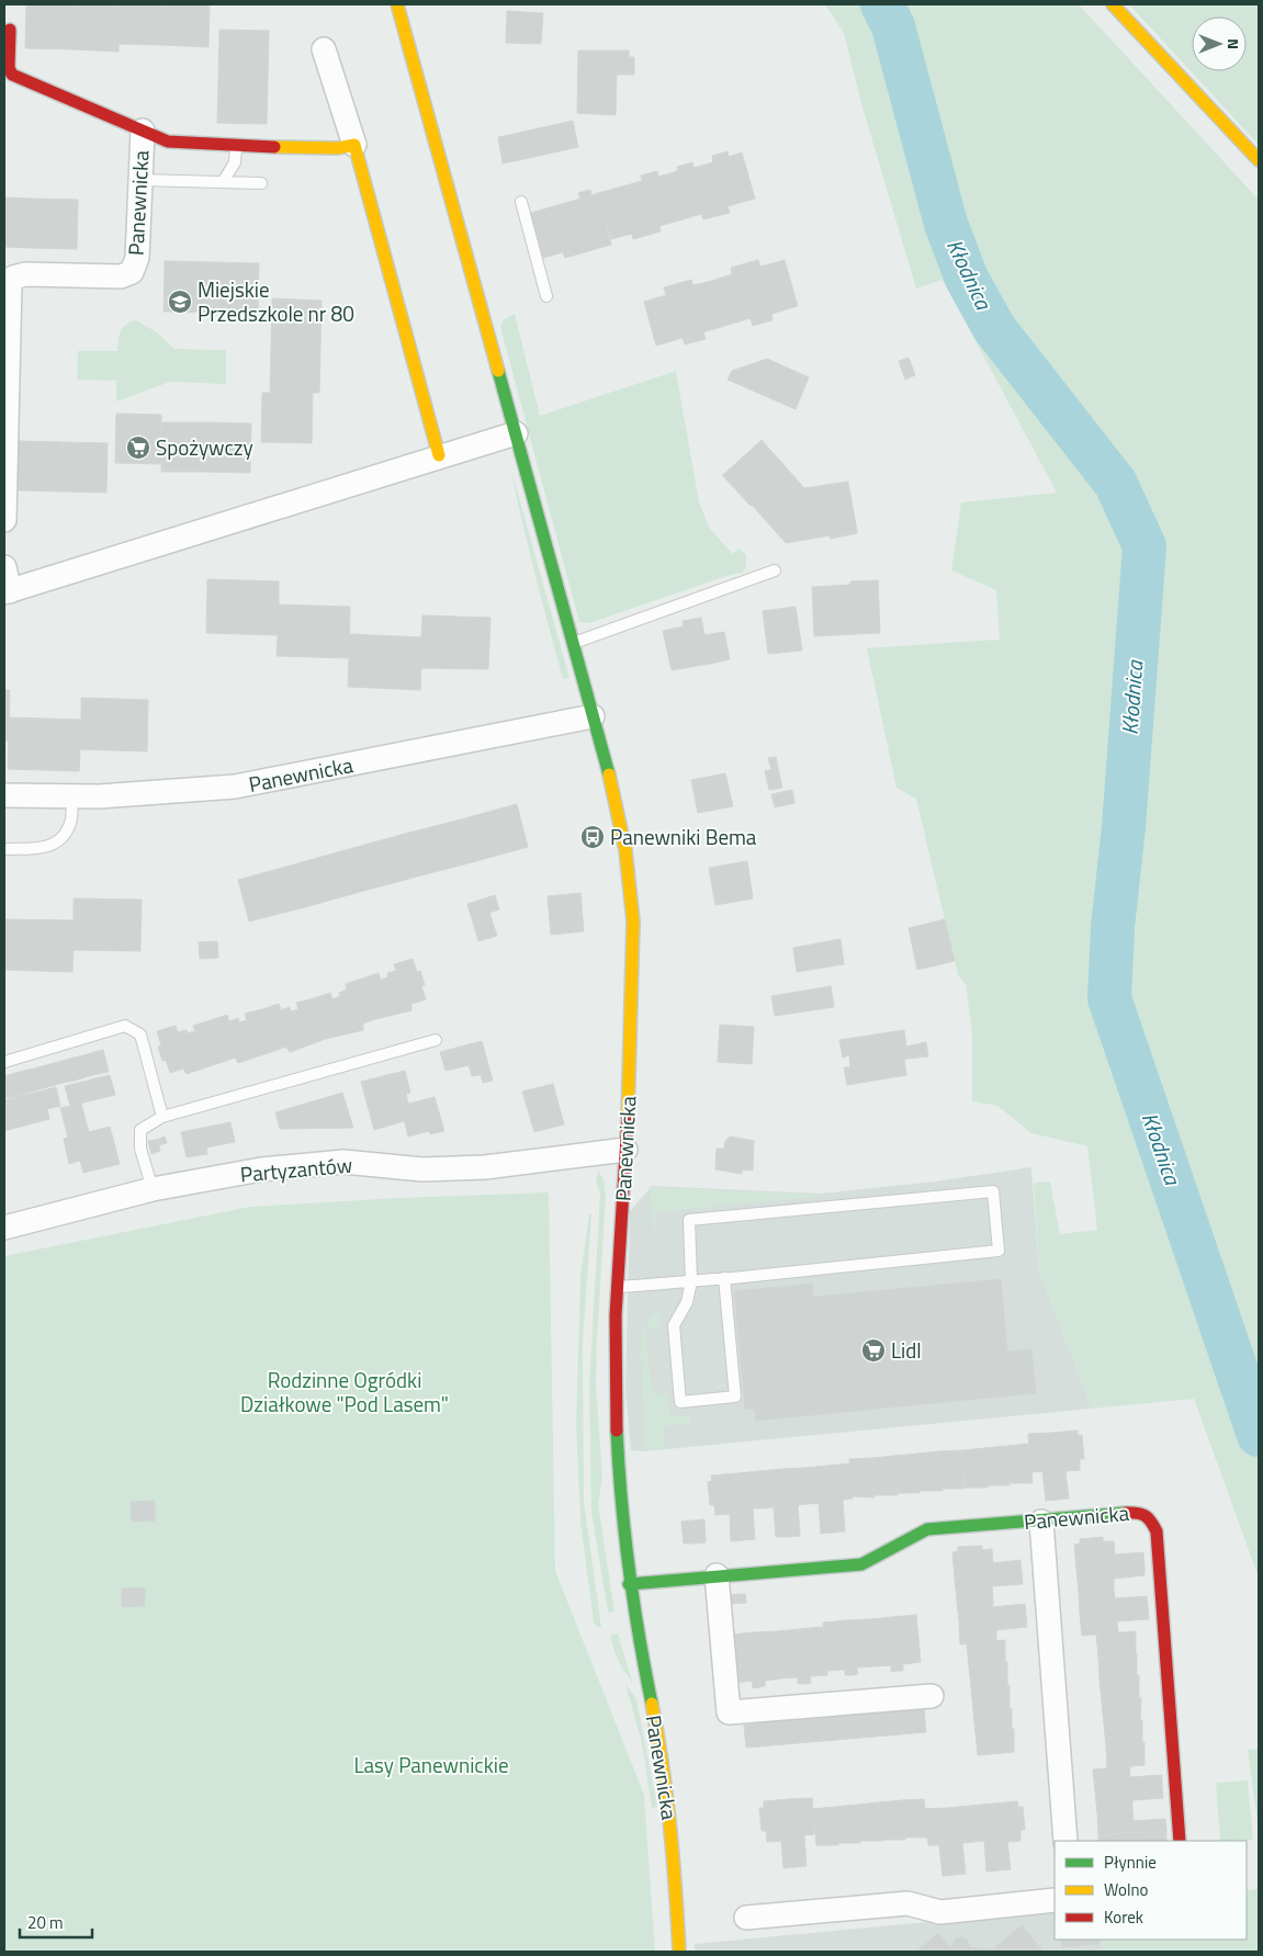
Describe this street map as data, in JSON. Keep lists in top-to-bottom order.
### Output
{
  "streets": {
    "street": ["Panewnicka", "Partyzantów"]
  },
  "crossings": [
    ["Panewnicka", "Partyzantów"]
  ],
  "water": ["Kłodnica"],
  "parks": ["Rodzinne Ogródki Działkowe \"Pod Lasem\"", "Lasy Panewnickie"],
  "places": {
    "school or university": ["Miejskie Przedszkole nr 80"],
    "supermarket": ["Spożywczy", "Lidl"],
    "bus stop": ["Panewniki Bema"]
  },
  "legend": ["Płynnie", "Wolno", "Korek"],
  "scale_bar": "20 m",
  "north": "right"
}
